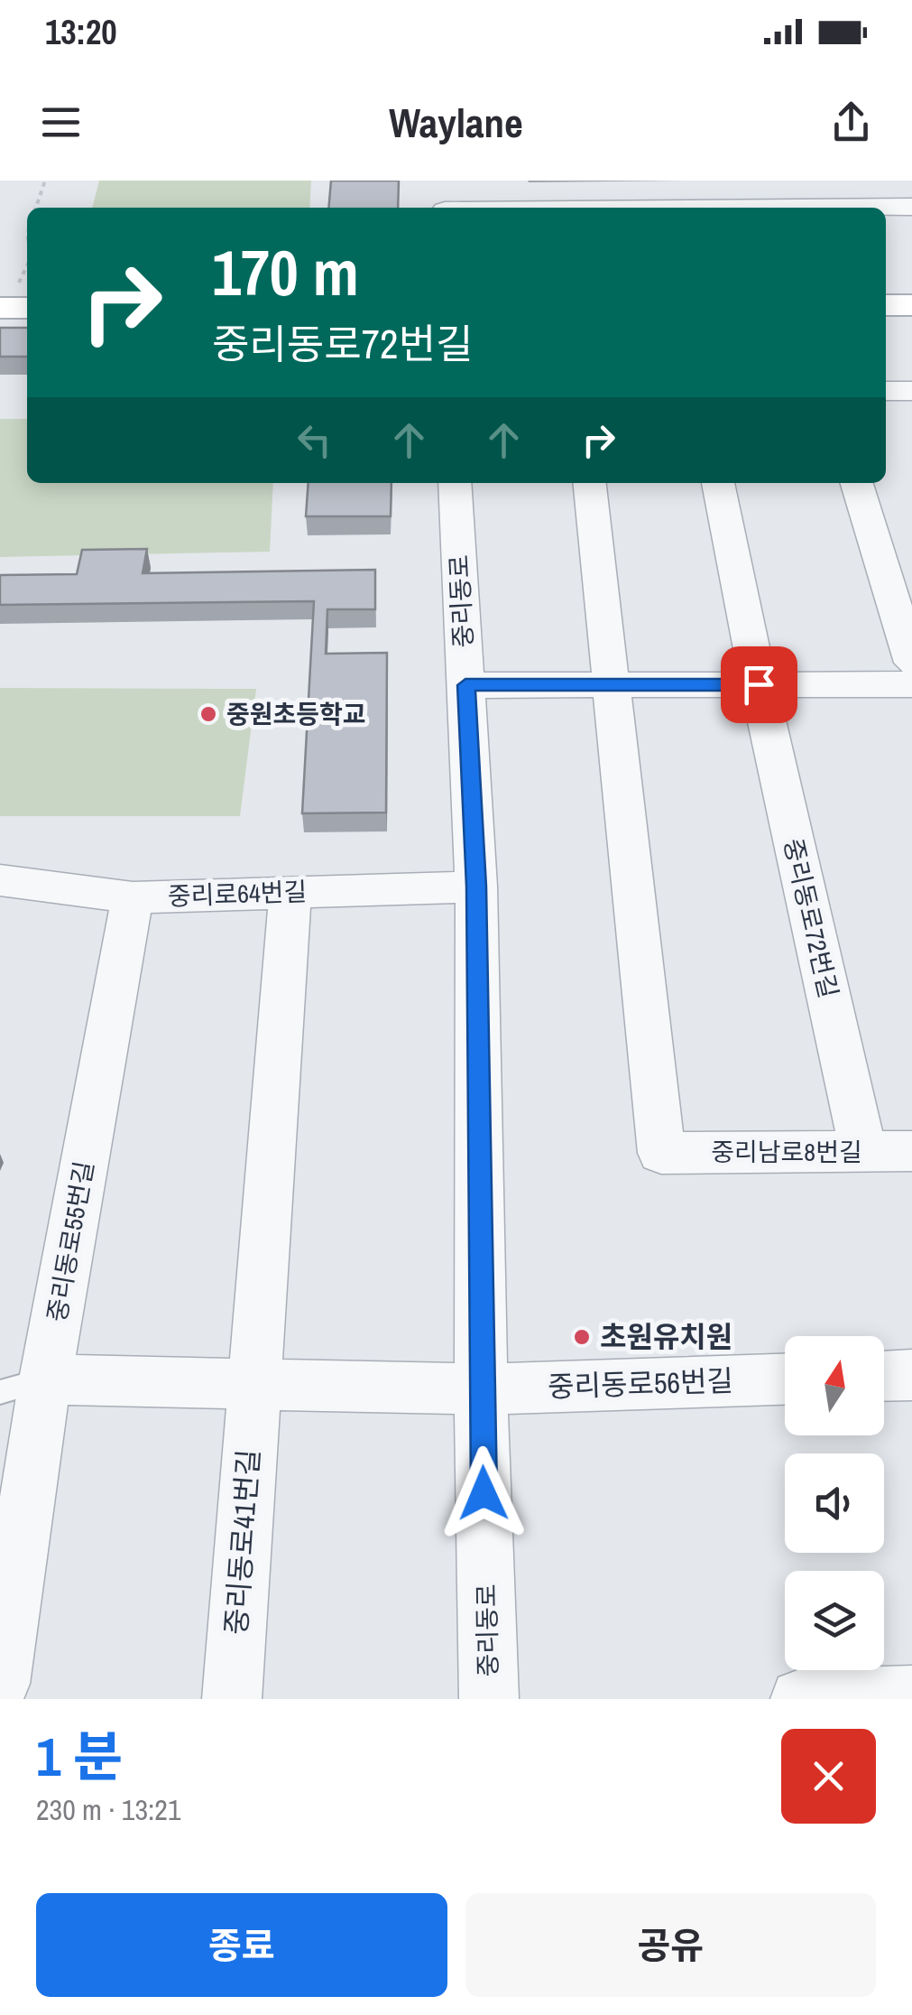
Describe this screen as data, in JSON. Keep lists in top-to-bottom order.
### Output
{
  "streets": {
    "street": [
      "중리동로",
      "중리로64번길",
      "중리동로72번길",
      "중리남로8번길",
      "중리동로55번길",
      "중리동로56번길",
      "중리동로41번길"
    ]
  },
  "crossings": [
    ["중리동로", "중리로64번길"],
    ["중리동로", "중리동로56번길"],
    ["중리로64번길", "중리동로55번길"],
    ["중리동로72번길", "중리남로8번길"]
  ],
  "places": ["중원초등학교", "초원유치원"],
  "north": "top",
  "page": {
    "status": "13:20",
    "header": "Waylane",
    "turn": ["170 m", "중리동로72번길"],
    "heading": ["1 분", "230 m · 13:21"],
    "buttons": ["종료", "공유"]
  }
}
